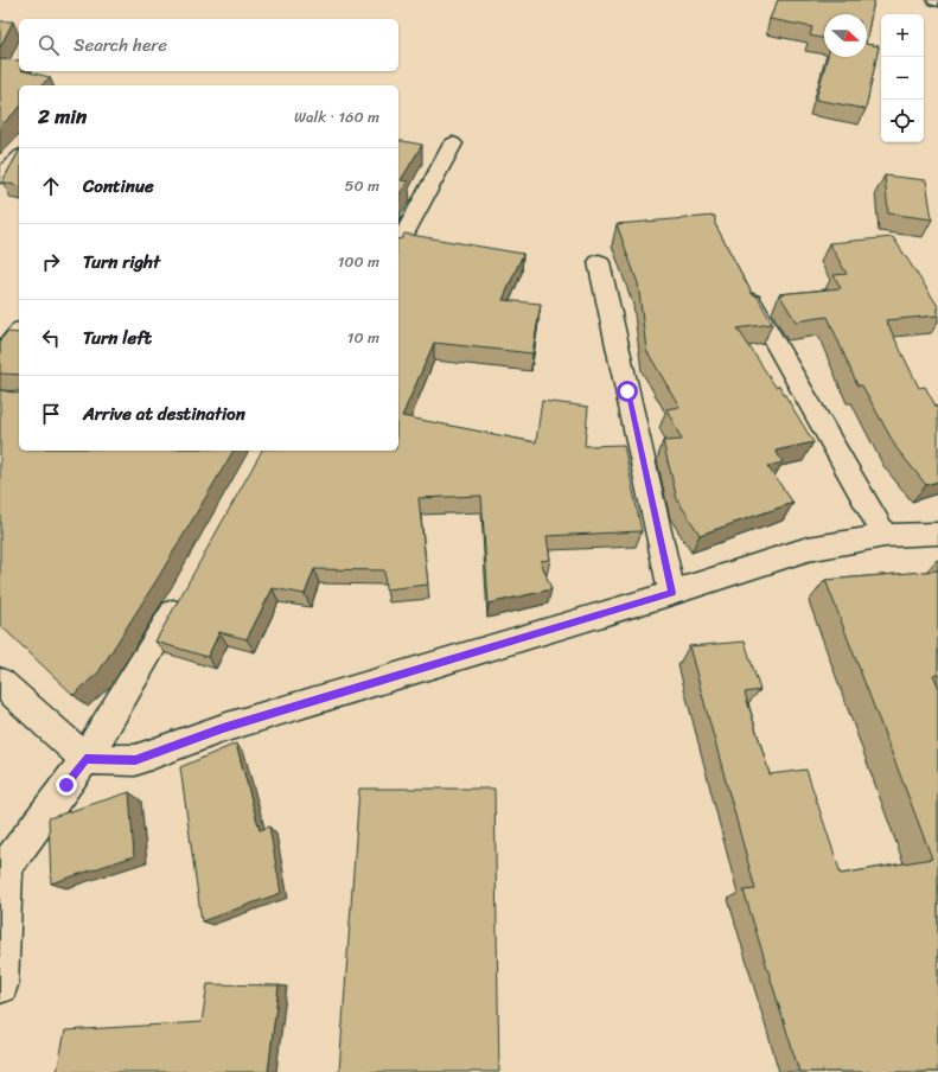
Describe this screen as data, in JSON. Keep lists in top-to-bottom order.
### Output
{
  "north": "right",
  "page": {
    "map_buttons": ["+", "−"],
    "search": "Search here",
    "heading": ["2 min", "Walk · 160 m"],
    "list": [
      ["Continue", "50 m"],
      ["Turn right", "100 m"],
      ["Turn left", "10 m"],
      "Arrive at destination"
    ]
  }
}
